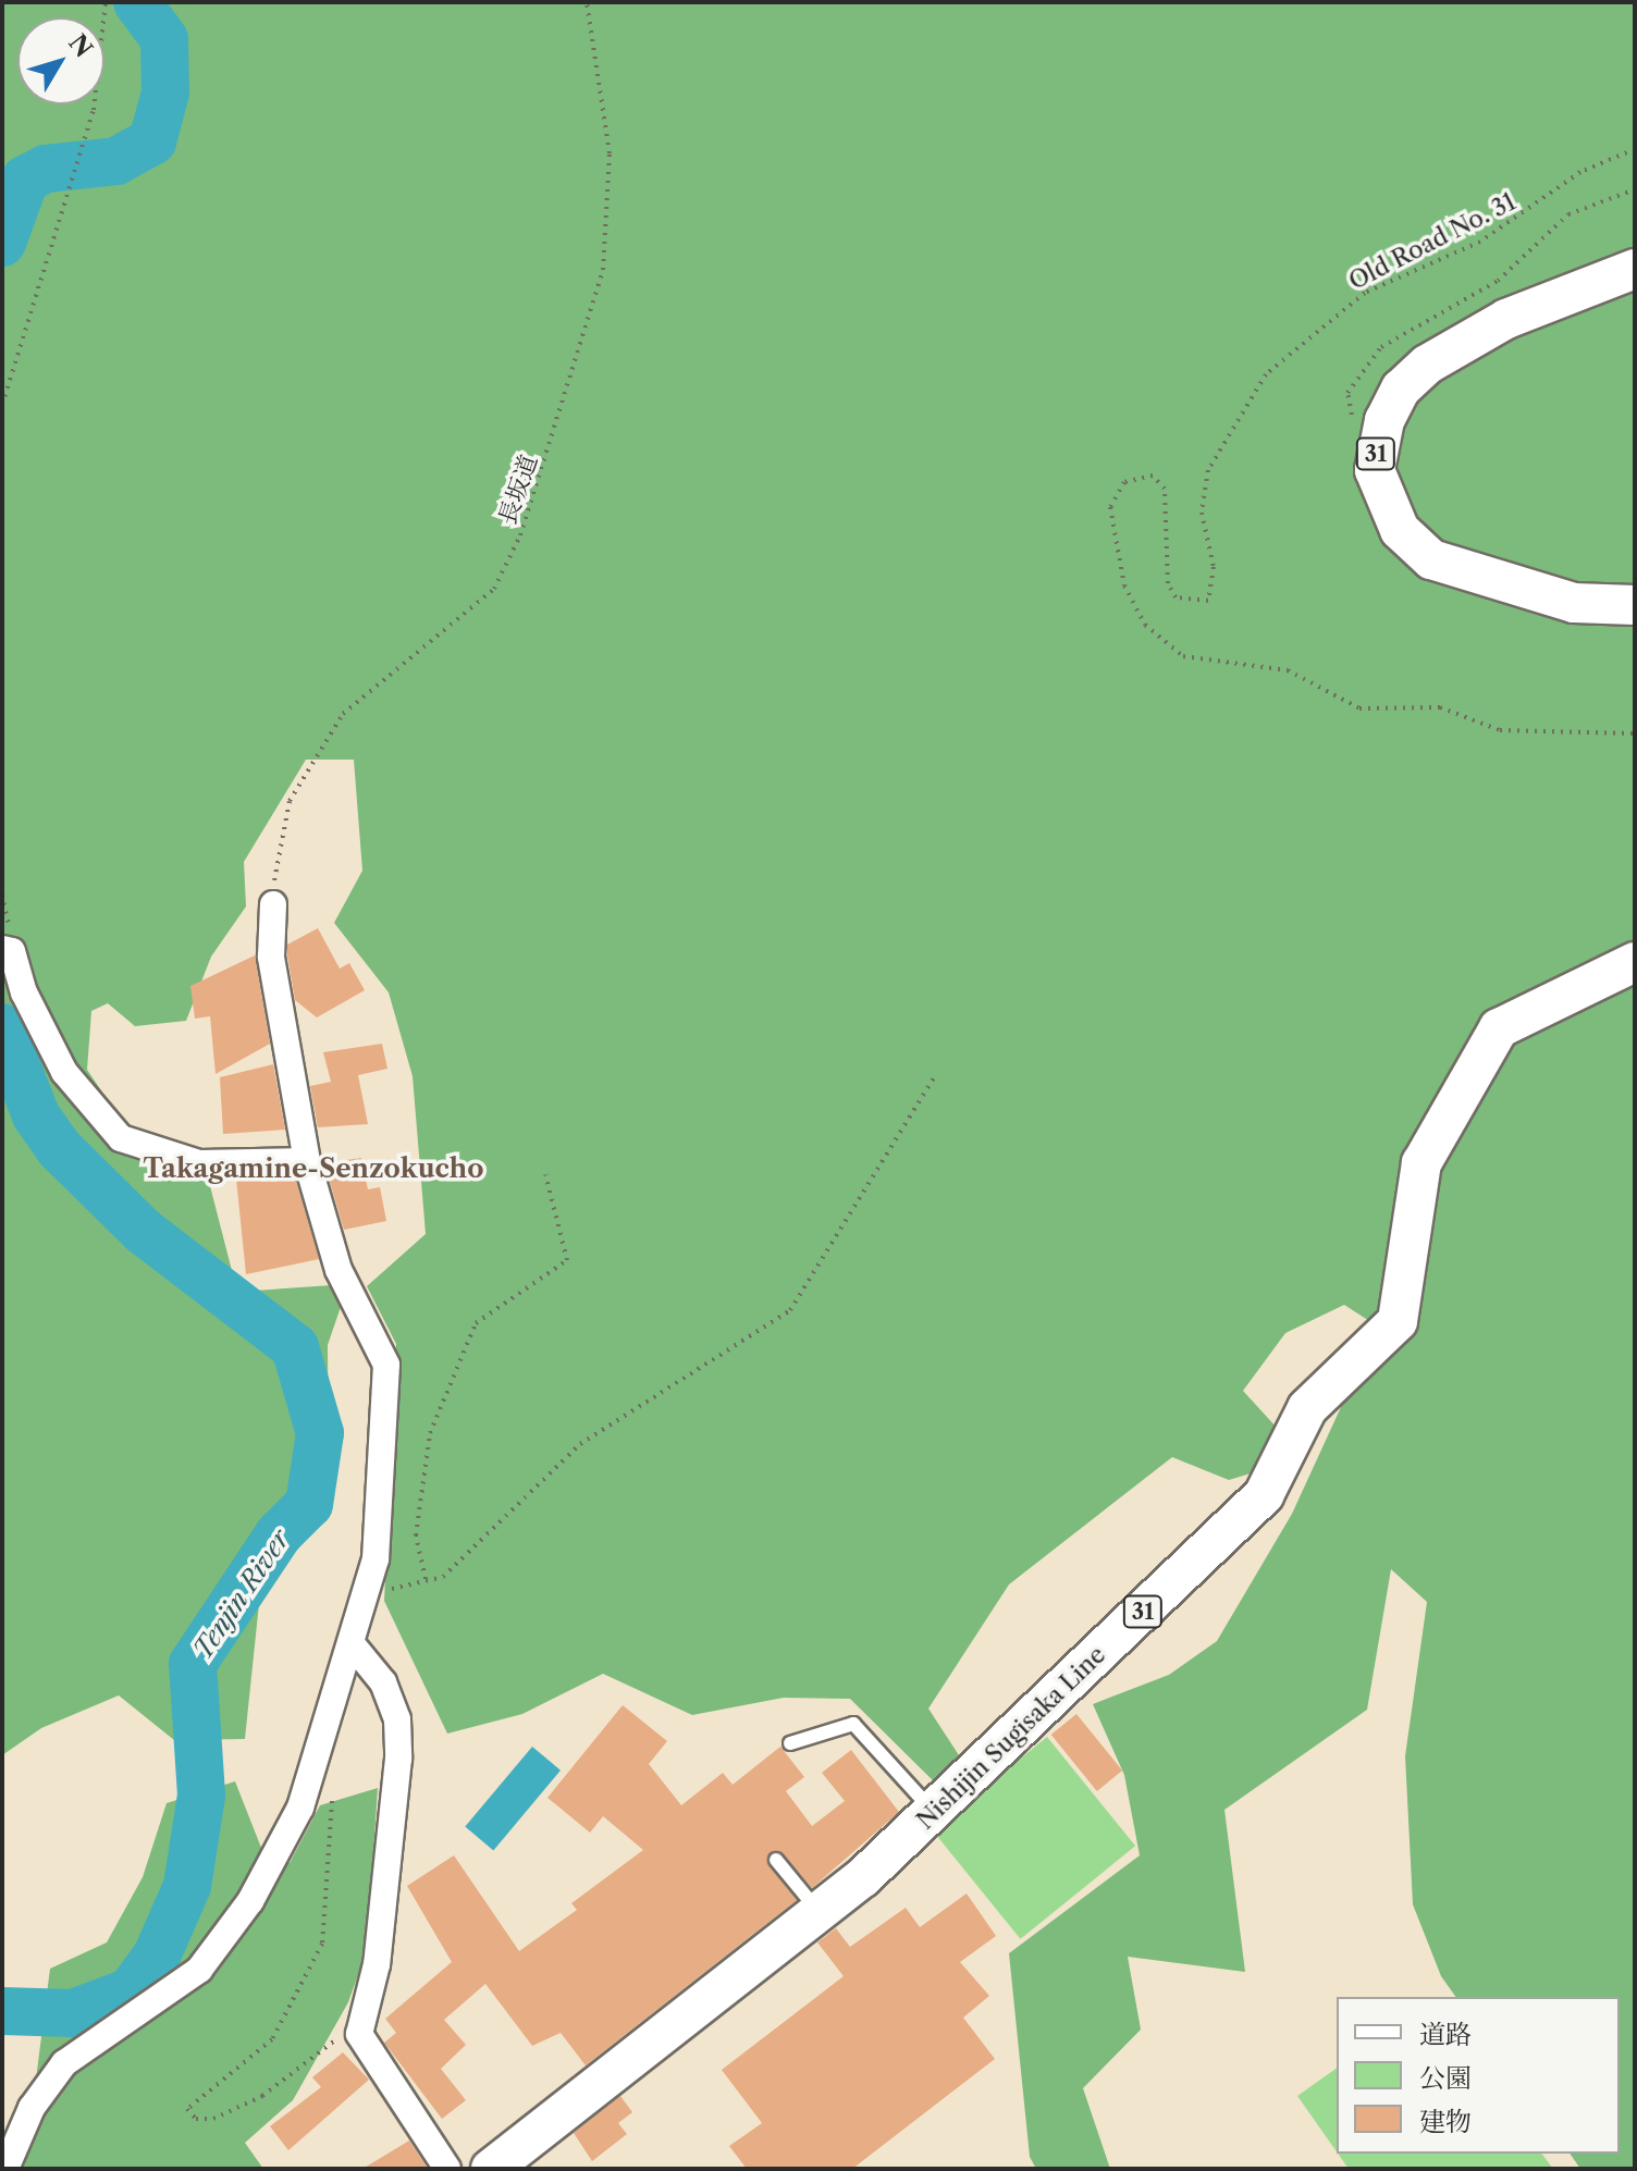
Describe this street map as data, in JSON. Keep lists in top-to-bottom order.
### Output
{
  "streets": {
    "main road": ["31", "Nishijin Sugisaka Line"],
    "path": ["Old Road No. 31", "長坂道"]
  },
  "crossings": [
    ["Old Road No. 31", "31"]
  ],
  "districts": ["Takagamine-Senzokucho"],
  "water": ["Tenjin River"],
  "legend": ["道路", "公園", "建物"],
  "north": "top right"
}
